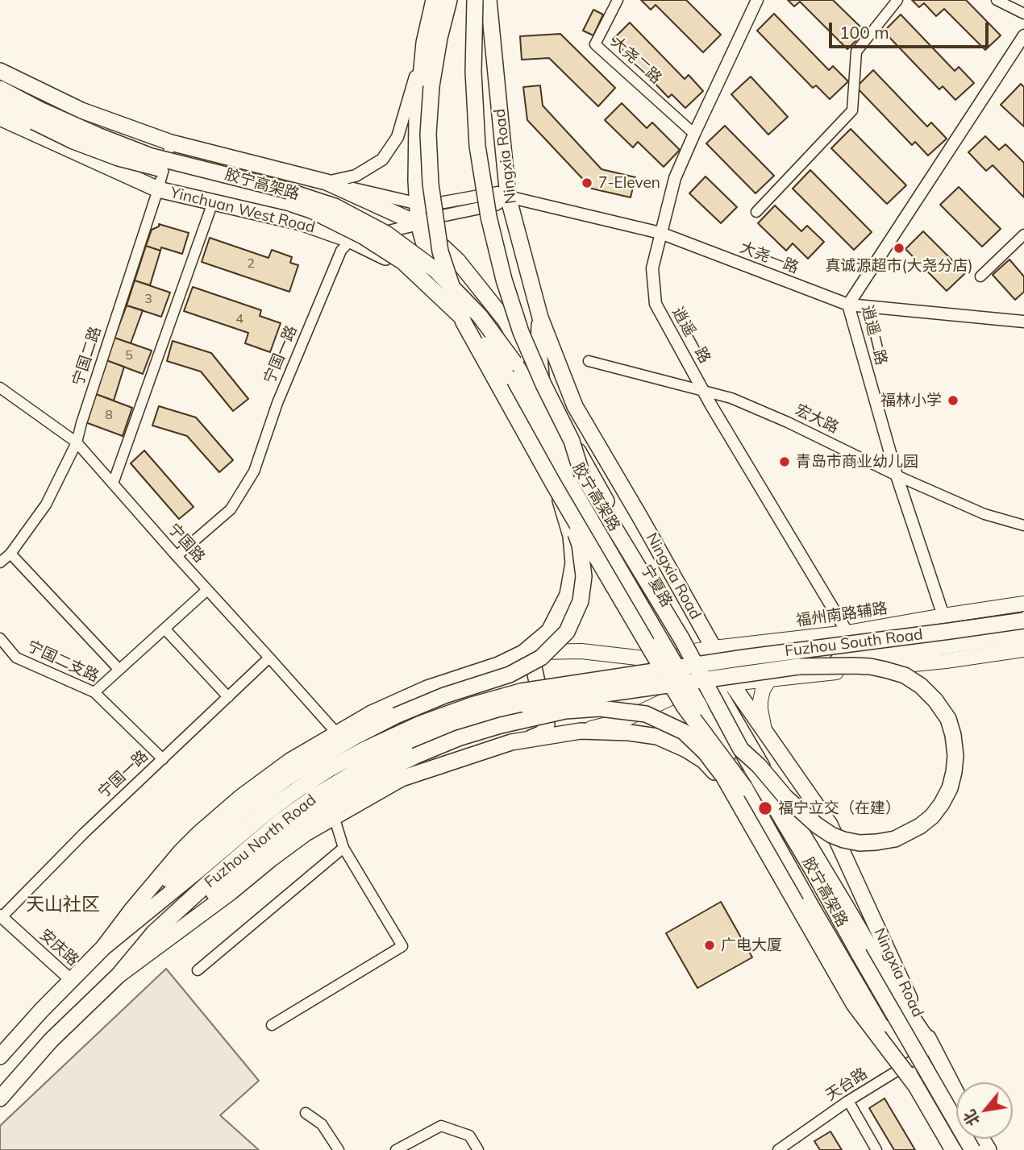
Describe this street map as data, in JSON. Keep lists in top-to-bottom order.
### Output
{
  "streets": {
    "main road": [
      "Ningxia Road",
      "胶宁高架路",
      "Yinchuan West Road",
      "宁夏路",
      "福州南路辅路",
      "Fuzhou South Road",
      "Fuzhou North Road"
    ],
    "street": [
      "大尧二路",
      "大尧一路",
      "逍遥一路",
      "逍遥二路",
      "宁国一路",
      "宁国二路",
      "宏大路",
      "宁国路",
      "宁国二支路",
      "安庆路",
      "天台路"
    ]
  },
  "crossings": [
    ["大尧二路", "逍遥一路"],
    ["Ningxia Road", "大尧一路"],
    ["Ningxia Road", "宁夏路"],
    ["Ningxia Road", "福州南路辅路"],
    ["Ningxia Road", "天台路"],
    ["Yinchuan West Road", "宁国一路"],
    ["Yinchuan West Road", "宁国二路"],
    ["大尧一路", "逍遥一路"],
    ["大尧一路", "逍遥二路"],
    ["逍遥一路", "宏大路"],
    ["逍遥一路", "福州南路辅路"],
    ["逍遥二路", "宏大路"],
    ["逍遥二路", "福州南路辅路"],
    ["宁国一路", "宁国路"],
    ["宁国一路", "宁国二支路"],
    ["宁国一路", "安庆路"],
    ["宁国二路", "宁国路"],
    ["宁夏路", "福州南路辅路"],
    ["宁夏路", "天台路"],
    ["Fuzhou South Road", "Fuzhou North Road"],
    ["Fuzhou North Road", "安庆路"]
  ],
  "districts": ["天山社区"],
  "places": [
    "7-Eleven",
    "真诚源超市(大尧分店)",
    "福林小学",
    "青岛市商业幼儿园",
    "福宁立交（在建）",
    "广电大厦"
  ],
  "house_numbers": [
    "2",
    "3",
    "4",
    "5",
    "8"
  ],
  "scale_bar": "100 m",
  "north": "bottom left"
}
